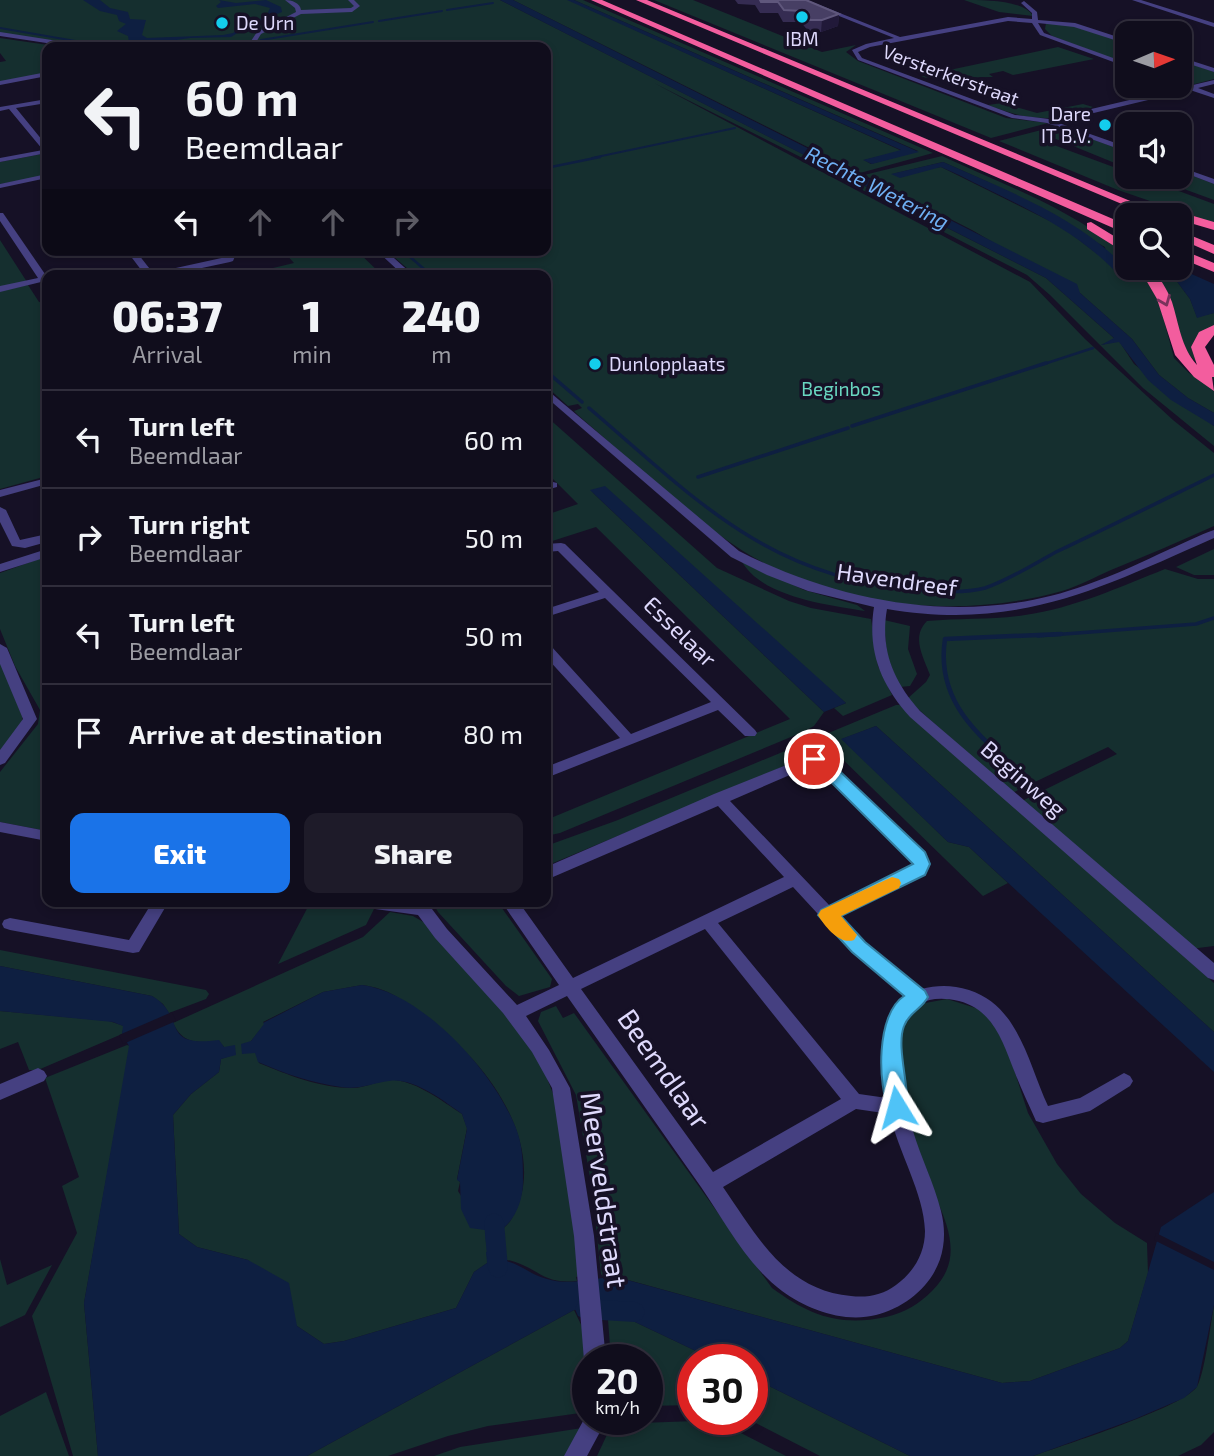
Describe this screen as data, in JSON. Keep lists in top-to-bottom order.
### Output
{
  "streets": {
    "street": [
      "Versterkerstraat",
      "Havendreef",
      "Esselaar",
      "Beginweg",
      "Beemdlaar",
      "Meerveldstraat"
    ]
  },
  "crossings": [
    ["Havendreef", "Beginweg"]
  ],
  "water": ["Rechte Wetering"],
  "parks": ["Beginbos"],
  "places": [
    "IBM",
    "De Urn",
    "Dare IT B.V.",
    "Dunlopplaats"
  ],
  "north": "right",
  "page": {
    "turn": ["60 m", "Beemdlaar"],
    "eta": [
      "06:37",
      "Arrival",
      "1",
      "min",
      "240",
      "m"
    ],
    "list": [
      {
        "name": "Turn left",
        "note": "Beemdlaar",
        "value": "60 m"
      },
      {
        "name": "Turn right",
        "note": "Beemdlaar",
        "value": "50 m"
      },
      {
        "name": "Turn left",
        "note": "Beemdlaar",
        "value": "50 m"
      },
      {
        "name": "Arrive at destination",
        "value": "80 m"
      }
    ],
    "buttons": ["Exit", "Share"],
    "speed": "20 km/h",
    "limit": "30"
  }
}
